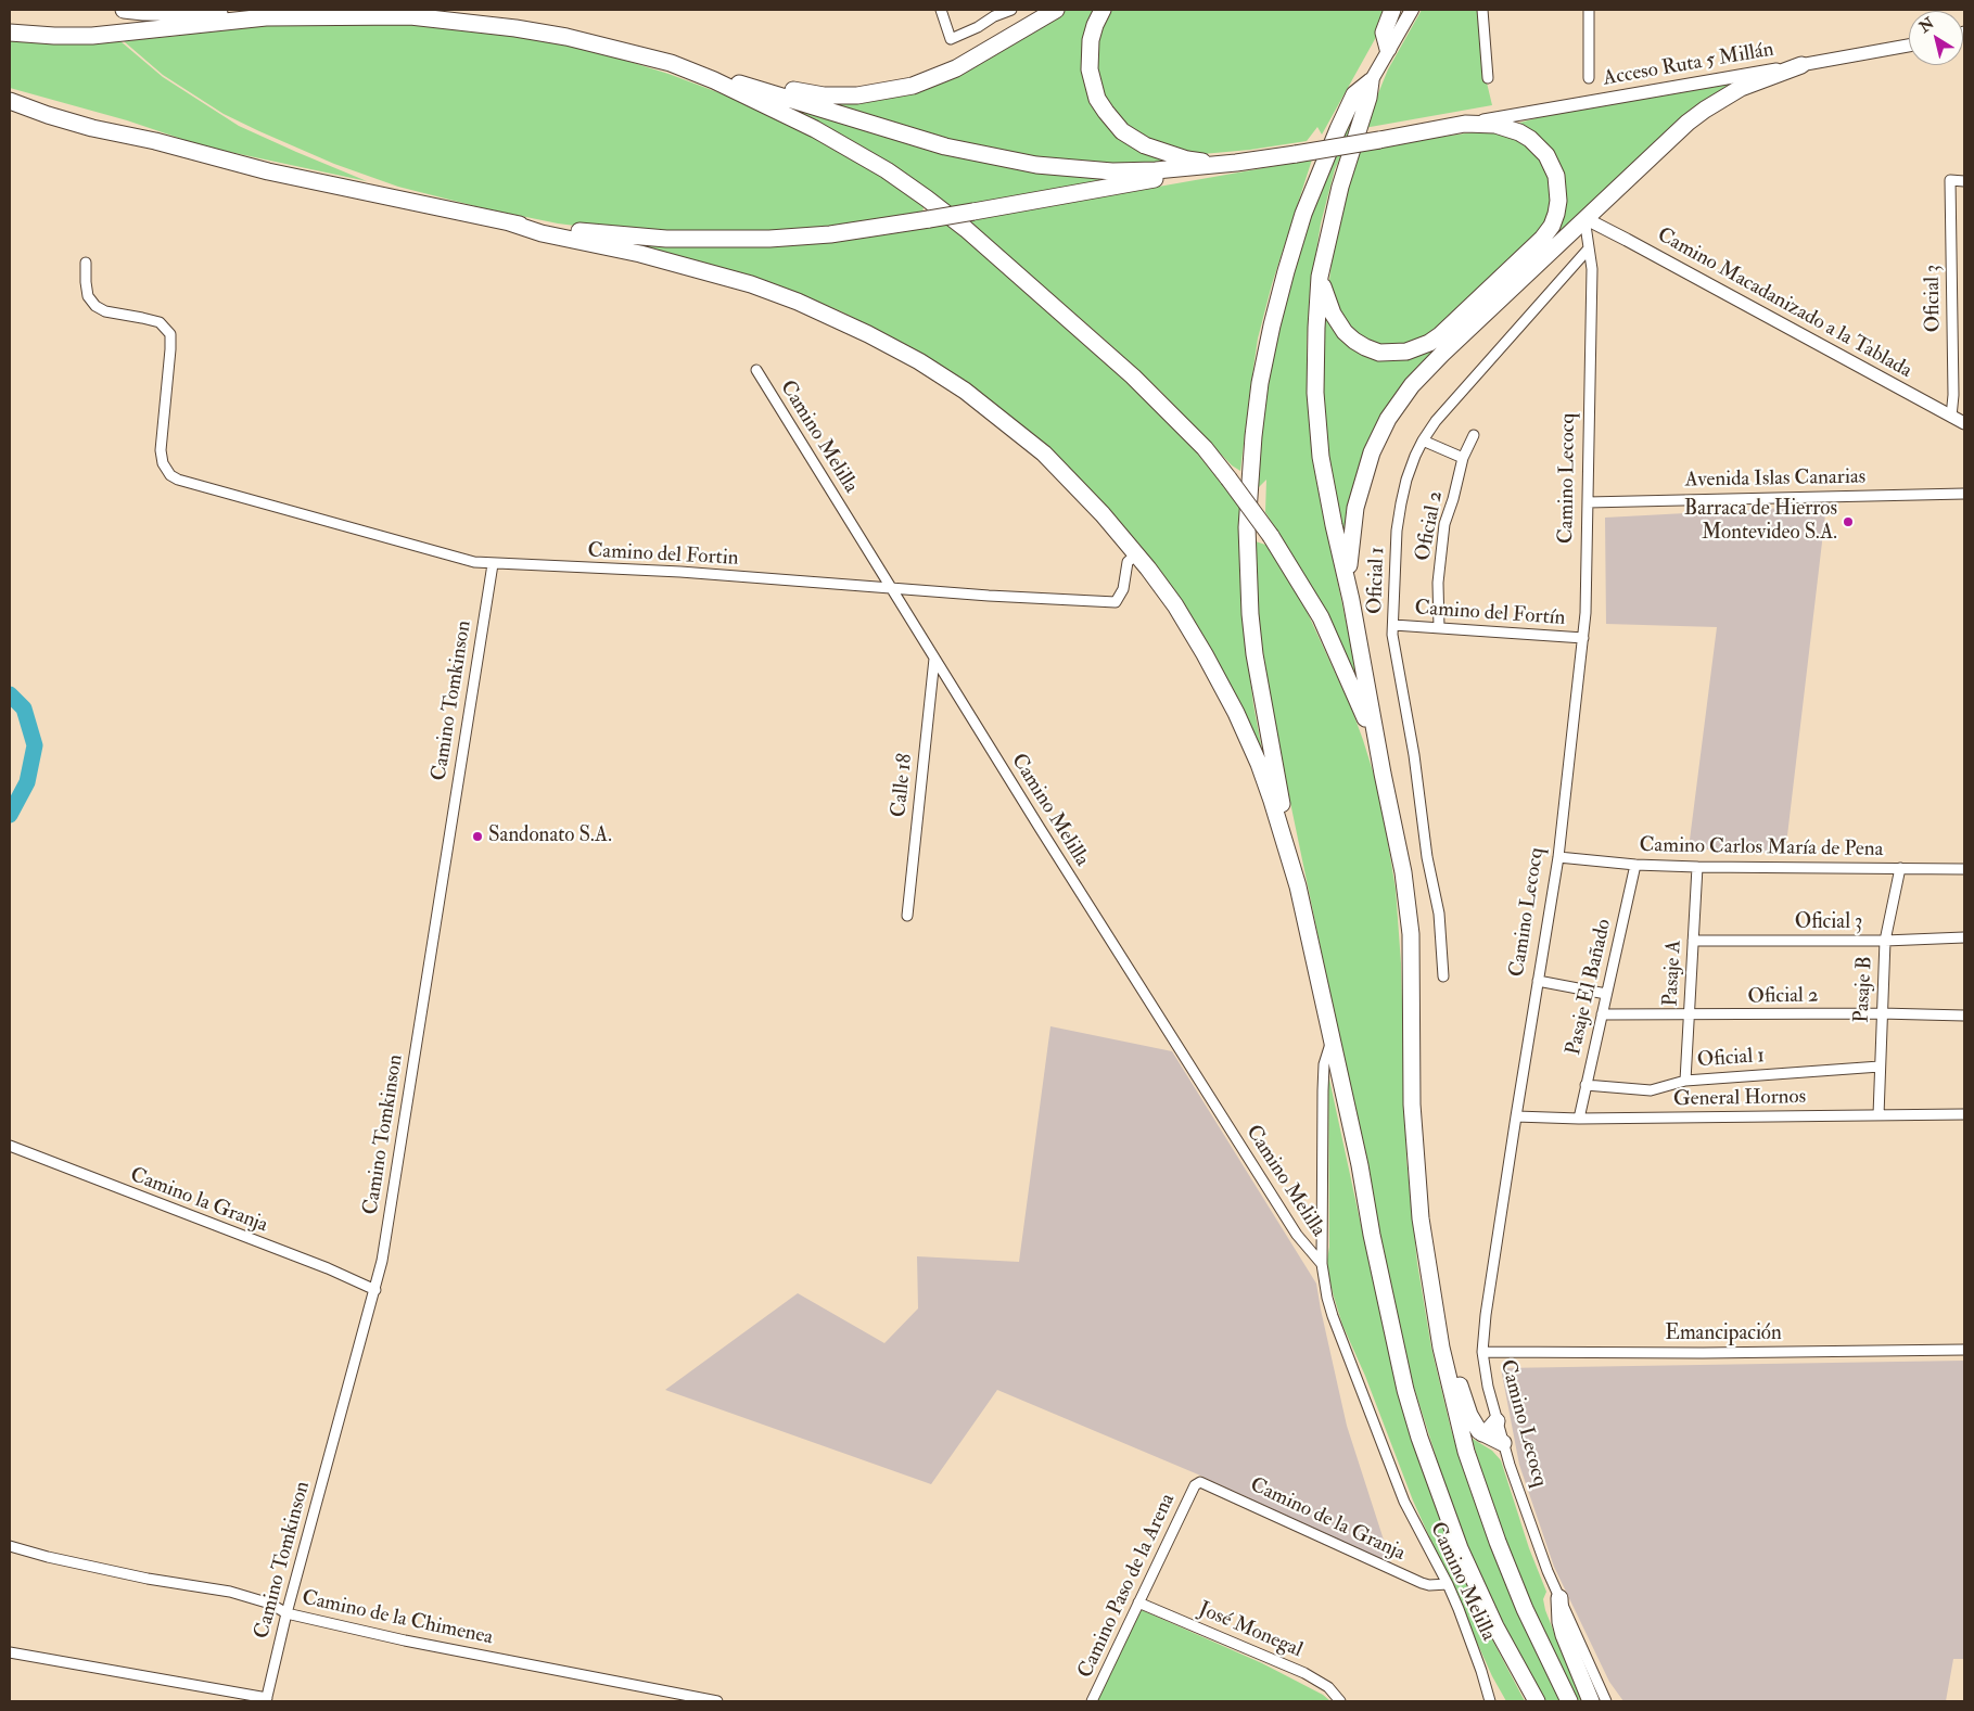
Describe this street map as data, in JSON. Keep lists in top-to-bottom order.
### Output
{
  "streets": {
    "main road": ["Acceso Ruta 5 Millán", "Camino Macadanizado a la Tablada"],
    "street": [
      "Oficial 3",
      "Camino Melilla",
      "Camino Lecocq",
      "Avenida Islas Canarias",
      "Oficial 2",
      "Camino del Fortin",
      "Oficial 1",
      "Camino del Fortín",
      "Camino Tomkinson",
      "Calle 18",
      "Camino Carlos María de Pena",
      "Pasaje A",
      "Pasaje El Bañado",
      "Pasaje B",
      "General Hornos",
      "Camino la Granja",
      "Emancipación",
      "Camino de la Granja",
      "Camino Paso de la Arena",
      "Camino de la Chimenea",
      "José Monegal"
    ]
  },
  "crossings": [
    ["Oficial 3", "Camino Macadanizado a la Tablada"],
    ["Oficial 3", "Pasaje A"],
    ["Oficial 3", "Pasaje B"],
    ["Camino Macadanizado a la Tablada", "Camino Lecocq"],
    ["Camino Melilla", "Camino del Fortin"],
    ["Camino Melilla", "Calle 18"],
    ["Camino Melilla", "Camino de la Granja"],
    ["Camino Lecocq", "Avenida Islas Canarias"],
    ["Camino Lecocq", "Oficial 1"],
    ["Camino Lecocq", "Camino del Fortín"],
    ["Camino Lecocq", "Camino Carlos María de Pena"],
    ["Camino Lecocq", "General Hornos"],
    ["Camino Lecocq", "Emancipación"],
    ["Oficial 2", "Camino del Fortín"],
    ["Oficial 2", "Pasaje A"],
    ["Oficial 2", "Pasaje El Bañado"],
    ["Oficial 2", "Pasaje B"],
    ["Camino del Fortin", "Camino Tomkinson"],
    ["Oficial 1", "Camino del Fortín"],
    ["Oficial 1", "Pasaje A"],
    ["Oficial 1", "Pasaje El Bañado"],
    ["Oficial 1", "Pasaje B"],
    ["Camino Tomkinson", "Camino la Granja"],
    ["Camino Tomkinson", "Camino de la Chimenea"],
    ["Camino Carlos María de Pena", "Pasaje A"],
    ["Camino Carlos María de Pena", "Pasaje El Bañado"],
    ["Camino Carlos María de Pena", "Pasaje B"],
    ["Pasaje El Bañado", "General Hornos"],
    ["Pasaje B", "General Hornos"],
    ["Camino de la Granja", "Camino Paso de la Arena"],
    ["Camino Paso de la Arena", "José Monegal"]
  ],
  "places": ["Barraca de Hierros Montevideo S.A.", "Sandonato S.A."],
  "north": "top left"
}
